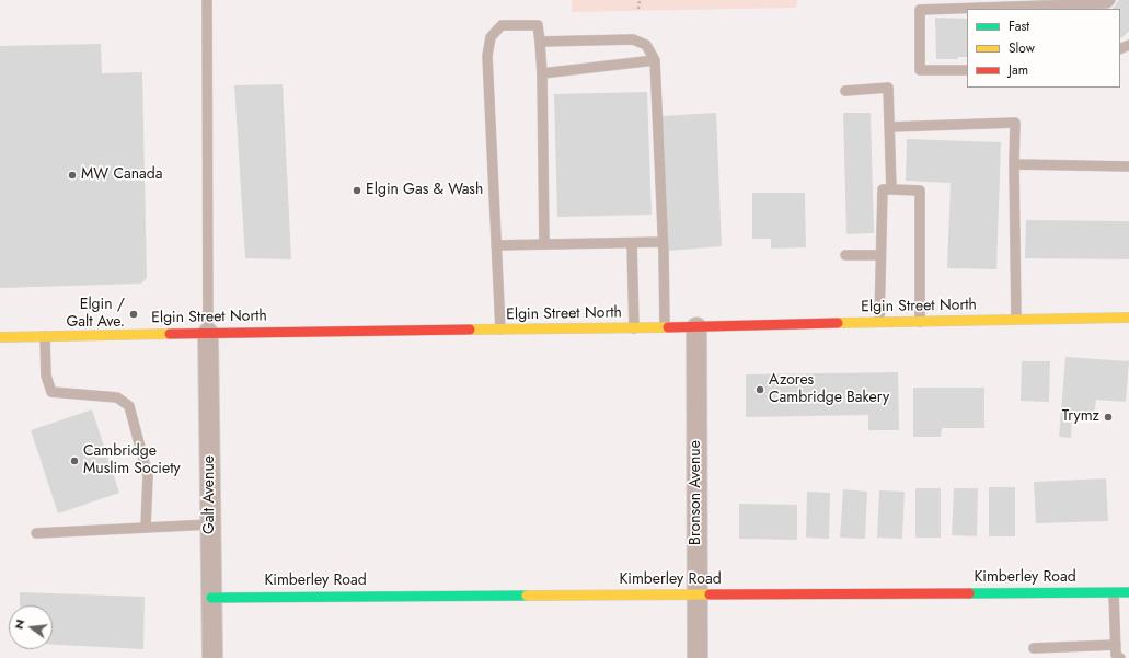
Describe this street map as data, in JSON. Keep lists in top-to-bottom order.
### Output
{
  "streets": {
    "street": [
      "Elgin Street North",
      "Bronson Avenue",
      "Galt Avenue",
      "Kimberley Road"
    ]
  },
  "crossings": [
    ["Elgin Street North", "Bronson Avenue"],
    ["Elgin Street North", "Galt Avenue"],
    ["Bronson Avenue", "Kimberley Road"],
    ["Galt Avenue", "Kimberley Road"]
  ],
  "places": [
    "MW Canada",
    "Elgin Gas & Wash",
    "Elgin / Galt Ave.",
    "Azores Cambridge Bakery",
    "Trymz",
    "Cambridge Muslim Society"
  ],
  "legend": ["Fast", "Slow", "Jam"],
  "north": "left"
}
